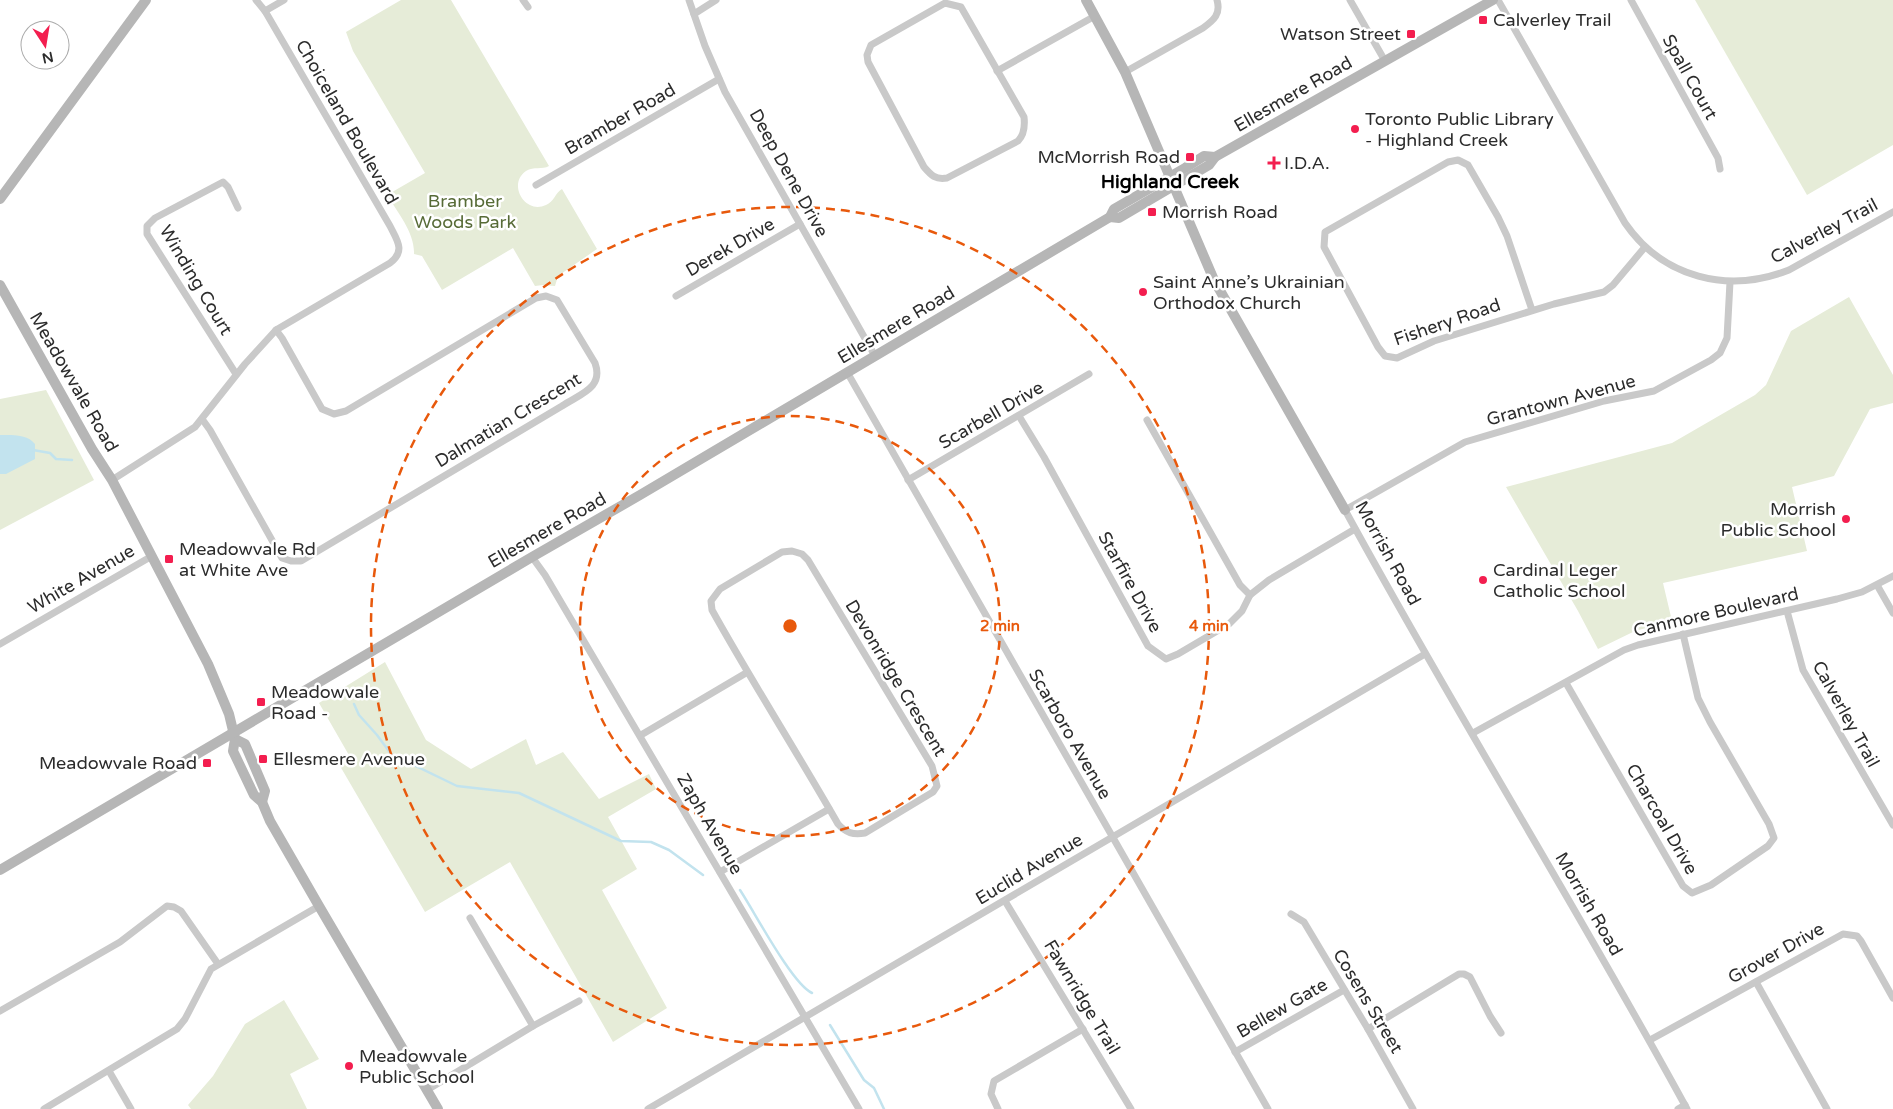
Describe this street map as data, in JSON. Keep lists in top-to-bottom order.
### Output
{
  "streets": {
    "main road": ["Ellesmere Road", "Meadowvale Road", "Morrish Road"],
    "street": [
      "Spall Court",
      "Bramber Road",
      "Choiceland Boulevard",
      "Deep Dene Drive",
      "Calverley Trail",
      "Derek Drive",
      "Winding Court",
      "Fishery Road",
      "Grantown Avenue",
      "Scarbell Drive",
      "Dalmatian Crescent",
      "White Avenue",
      "Starfire Drive",
      "Canmore Boulevard",
      "Devonridge Crescent",
      "Scarboro Avenue",
      "Charcoal Drive",
      "Zaph Avenue",
      "Euclid Avenue",
      "Grover Drive",
      "Fawnridge Trail",
      "Cosens Street",
      "Bellew Gate"
    ]
  },
  "crossings": [
    ["Ellesmere Road", "Deep Dene Drive"],
    ["Ellesmere Road", "Meadowvale Road"],
    ["Ellesmere Road", "Morrish Road"],
    ["Ellesmere Road", "Scarboro Avenue"],
    ["Ellesmere Road", "Zaph Avenue"],
    ["Bramber Road", "Deep Dene Drive"],
    ["Choiceland Boulevard", "Winding Court"],
    ["Choiceland Boulevard", "Meadowvale Road"],
    ["Choiceland Boulevard", "Dalmatian Crescent"],
    ["Deep Dene Drive", "Derek Drive"],
    ["Calverley Trail", "Fishery Road"],
    ["Calverley Trail", "Grantown Avenue"],
    ["Calverley Trail", "Canmore Boulevard"],
    ["Meadowvale Road", "White Avenue"],
    ["Grantown Avenue", "Morrish Road"],
    ["Scarbell Drive", "Starfire Drive"],
    ["Scarbell Drive", "Scarboro Avenue"],
    ["Morrish Road", "Starfire Drive"],
    ["Morrish Road", "Canmore Boulevard"],
    ["Morrish Road", "Euclid Avenue"],
    ["Morrish Road", "Grover Drive"],
    ["Canmore Boulevard", "Charcoal Drive"],
    ["Scarboro Avenue", "Euclid Avenue"],
    ["Scarboro Avenue", "Bellew Gate"],
    ["Zaph Avenue", "Euclid Avenue"],
    ["Euclid Avenue", "Fawnridge Trail"],
    ["Cosens Street", "Bellew Gate"]
  ],
  "districts": ["Highland Creek"],
  "parks": ["Bramber Woods Park"],
  "places": {
    "transit": [
      "Calverley Trail",
      "Watson Street",
      "McMorrish Road",
      "Morrish Road",
      "Meadowvale Rd at White Ave",
      "Meadowvale Road -",
      "Ellesmere Avenue",
      "Meadowvale Road"
    ],
    "other": [
      "Toronto Public Library - Highland Creek",
      "Saint Anne’s Ukrainian Orthodox Church",
      "Morrish Public School",
      "Cardinal Leger Catholic School",
      "Meadowvale Public School"
    ],
    "health": ["I.D.A."]
  },
  "north": "bottom",
  "rings": ["2 min", "4 min"]
}
